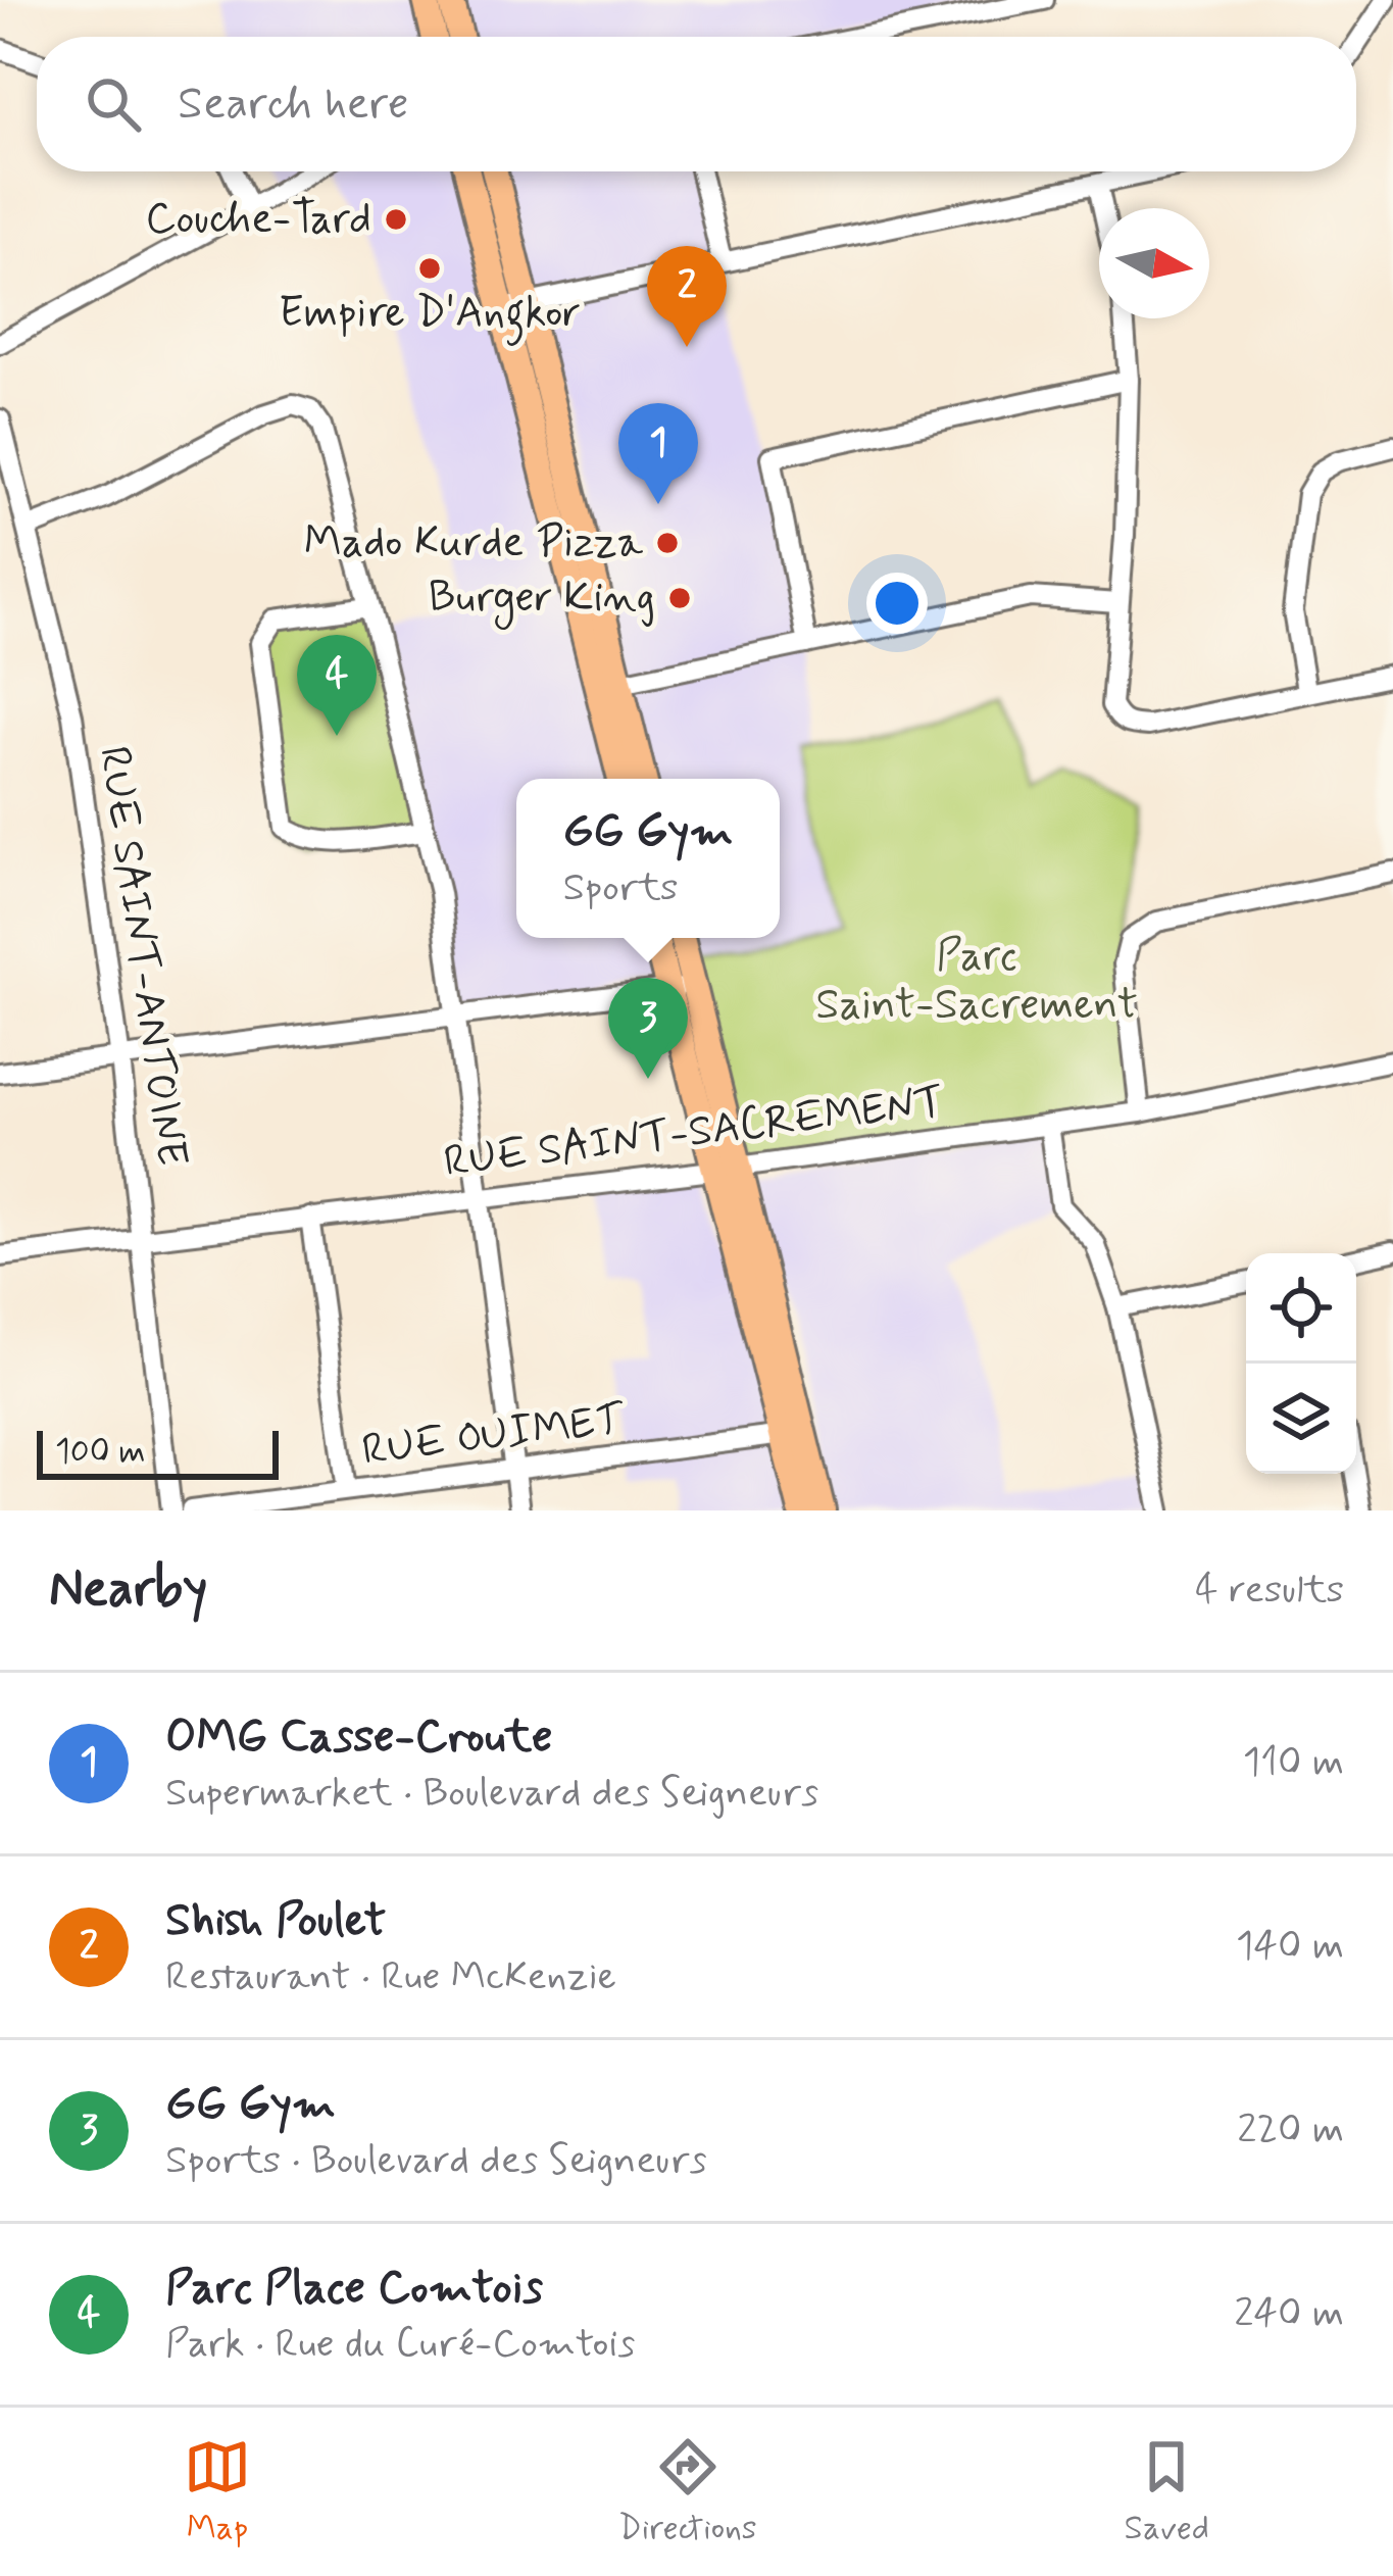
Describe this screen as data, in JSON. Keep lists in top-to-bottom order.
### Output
{
  "streets": {
    "street": ["RUE SAINT-ANTOINE", "RUE SAINT-SACREMENT", "RUE OUIMET"]
  },
  "crossings": [
    ["RUE SAINT-ANTOINE", "RUE SAINT-SACREMENT"]
  ],
  "parks": ["Parc Saint-Sacrement"],
  "places": [
    "Couche-Tard",
    "Empire D'Angkor",
    "Mado Kurde Pizza",
    "Burger King"
  ],
  "scale_bar": "100 m",
  "north": "right",
  "page": {
    "search": "Search here",
    "pins": [
      "2",
      "1",
      "4",
      "3"
    ],
    "popup": ["GG Gym", "Sports"],
    "scale": "100 m",
    "heading": ["Nearby", "4 results"],
    "list": [
      {
        "mark": "1",
        "name": "OMG Casse-Croute",
        "note": "Supermarket · Boulevard des Seigneurs",
        "value": "110 m"
      },
      {
        "mark": "2",
        "name": "Shish Poulet",
        "note": "Restaurant · Rue McKenzie",
        "value": "140 m"
      },
      {
        "mark": "3",
        "name": "GG Gym",
        "note": "Sports · Boulevard des Seigneurs",
        "value": "220 m"
      },
      {
        "mark": "4",
        "name": "Parc Place Comtois",
        "note": "Park · Rue du Curé-Comtois",
        "value": "240 m"
      }
    ],
    "nav": ["Map", "Directions", "Saved"]
  }
}
